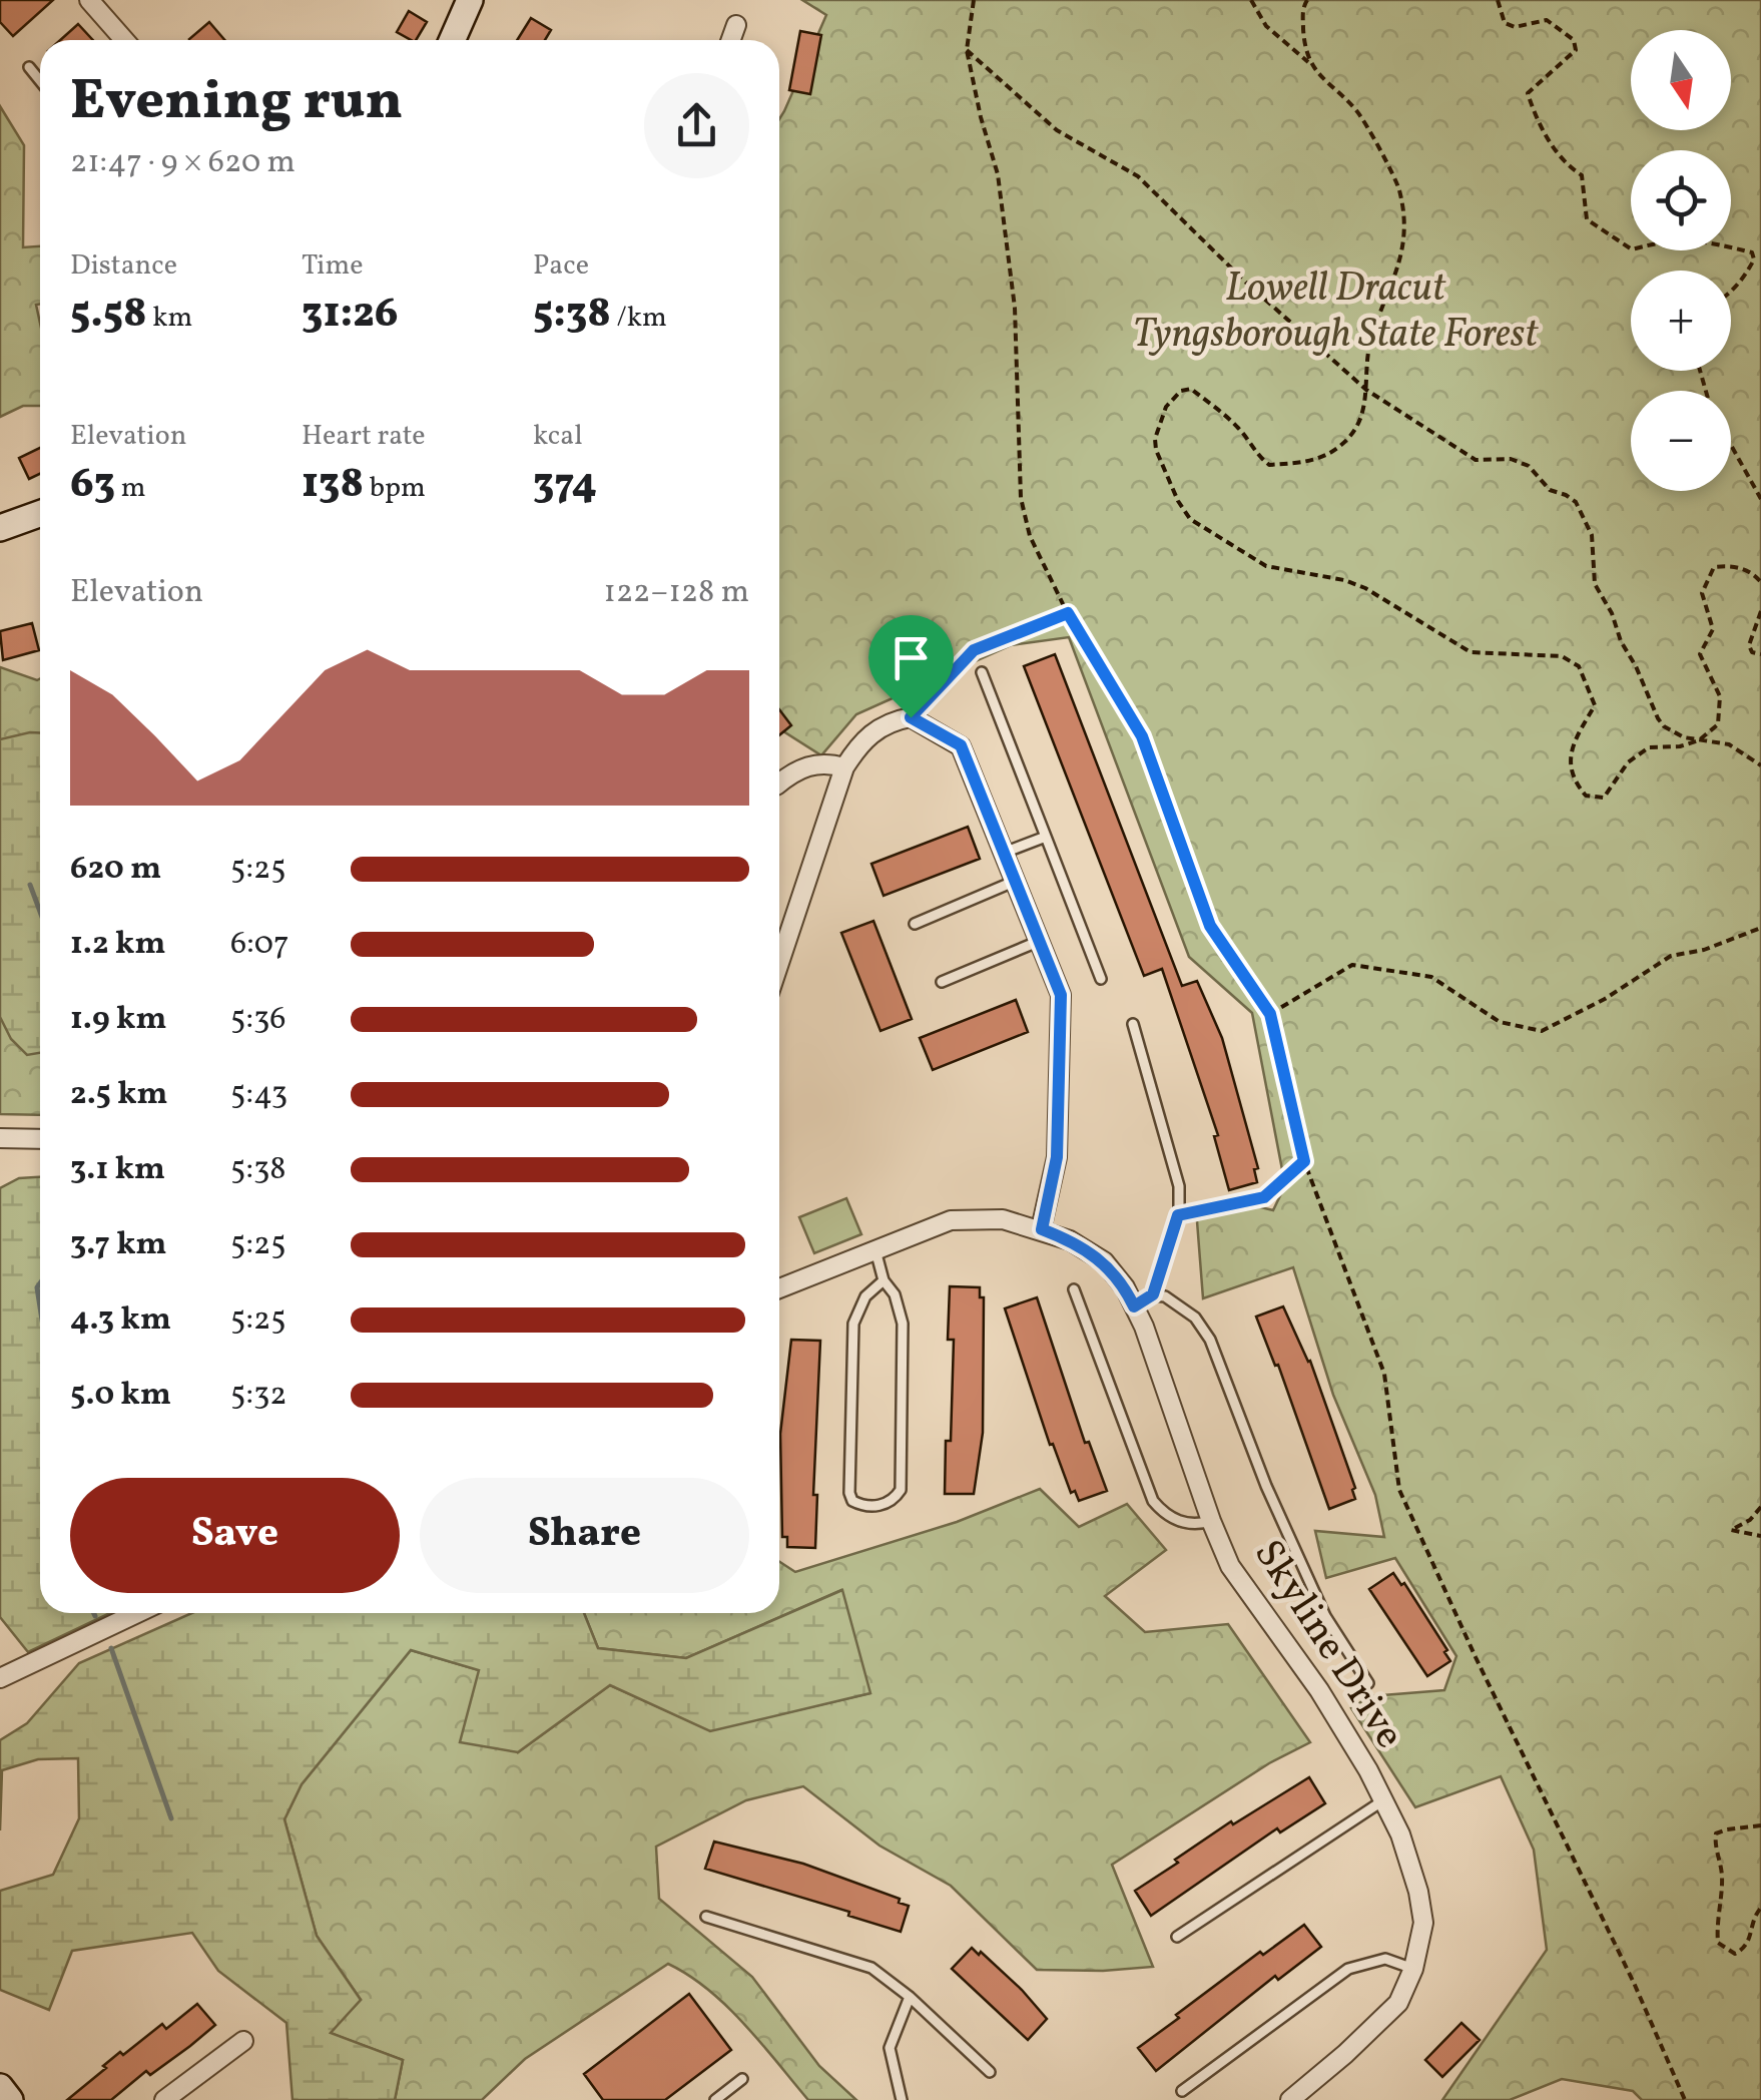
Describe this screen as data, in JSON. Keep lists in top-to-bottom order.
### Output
{
  "streets": {
    "street": ["Skyline Drive"]
  },
  "parks": ["Lowell Dracut Tyngsborough State Forest"],
  "north": "bottom",
  "page": {
    "map_buttons": ["+", "−"],
    "heading": ["Evening run", "21:47 · 9 × 620 m"],
    "stats": [
      ["Distance", "5.58 km"],
      ["Time", "31:26"],
      ["Pace", "5:38 /km"],
      ["Elevation", "63 m"],
      ["Heart rate", "138 bpm"],
      ["kcal", "374"]
    ],
    "chart": ["Elevation", "122–128 m"],
    "list": [
      {
        "name": "620 m",
        "note": "5:25"
      },
      {
        "name": "1.2 km",
        "note": "6:07"
      },
      {
        "name": "1.9 km",
        "note": "5:36"
      },
      {
        "name": "2.5 km",
        "note": "5:43"
      },
      {
        "name": "3.1 km",
        "note": "5:38"
      },
      {
        "name": "3.7 km",
        "note": "5:25"
      },
      {
        "name": "4.3 km",
        "note": "5:25"
      },
      {
        "name": "5.0 km",
        "note": "5:32"
      }
    ],
    "buttons": ["Save", "Share"]
  }
}
